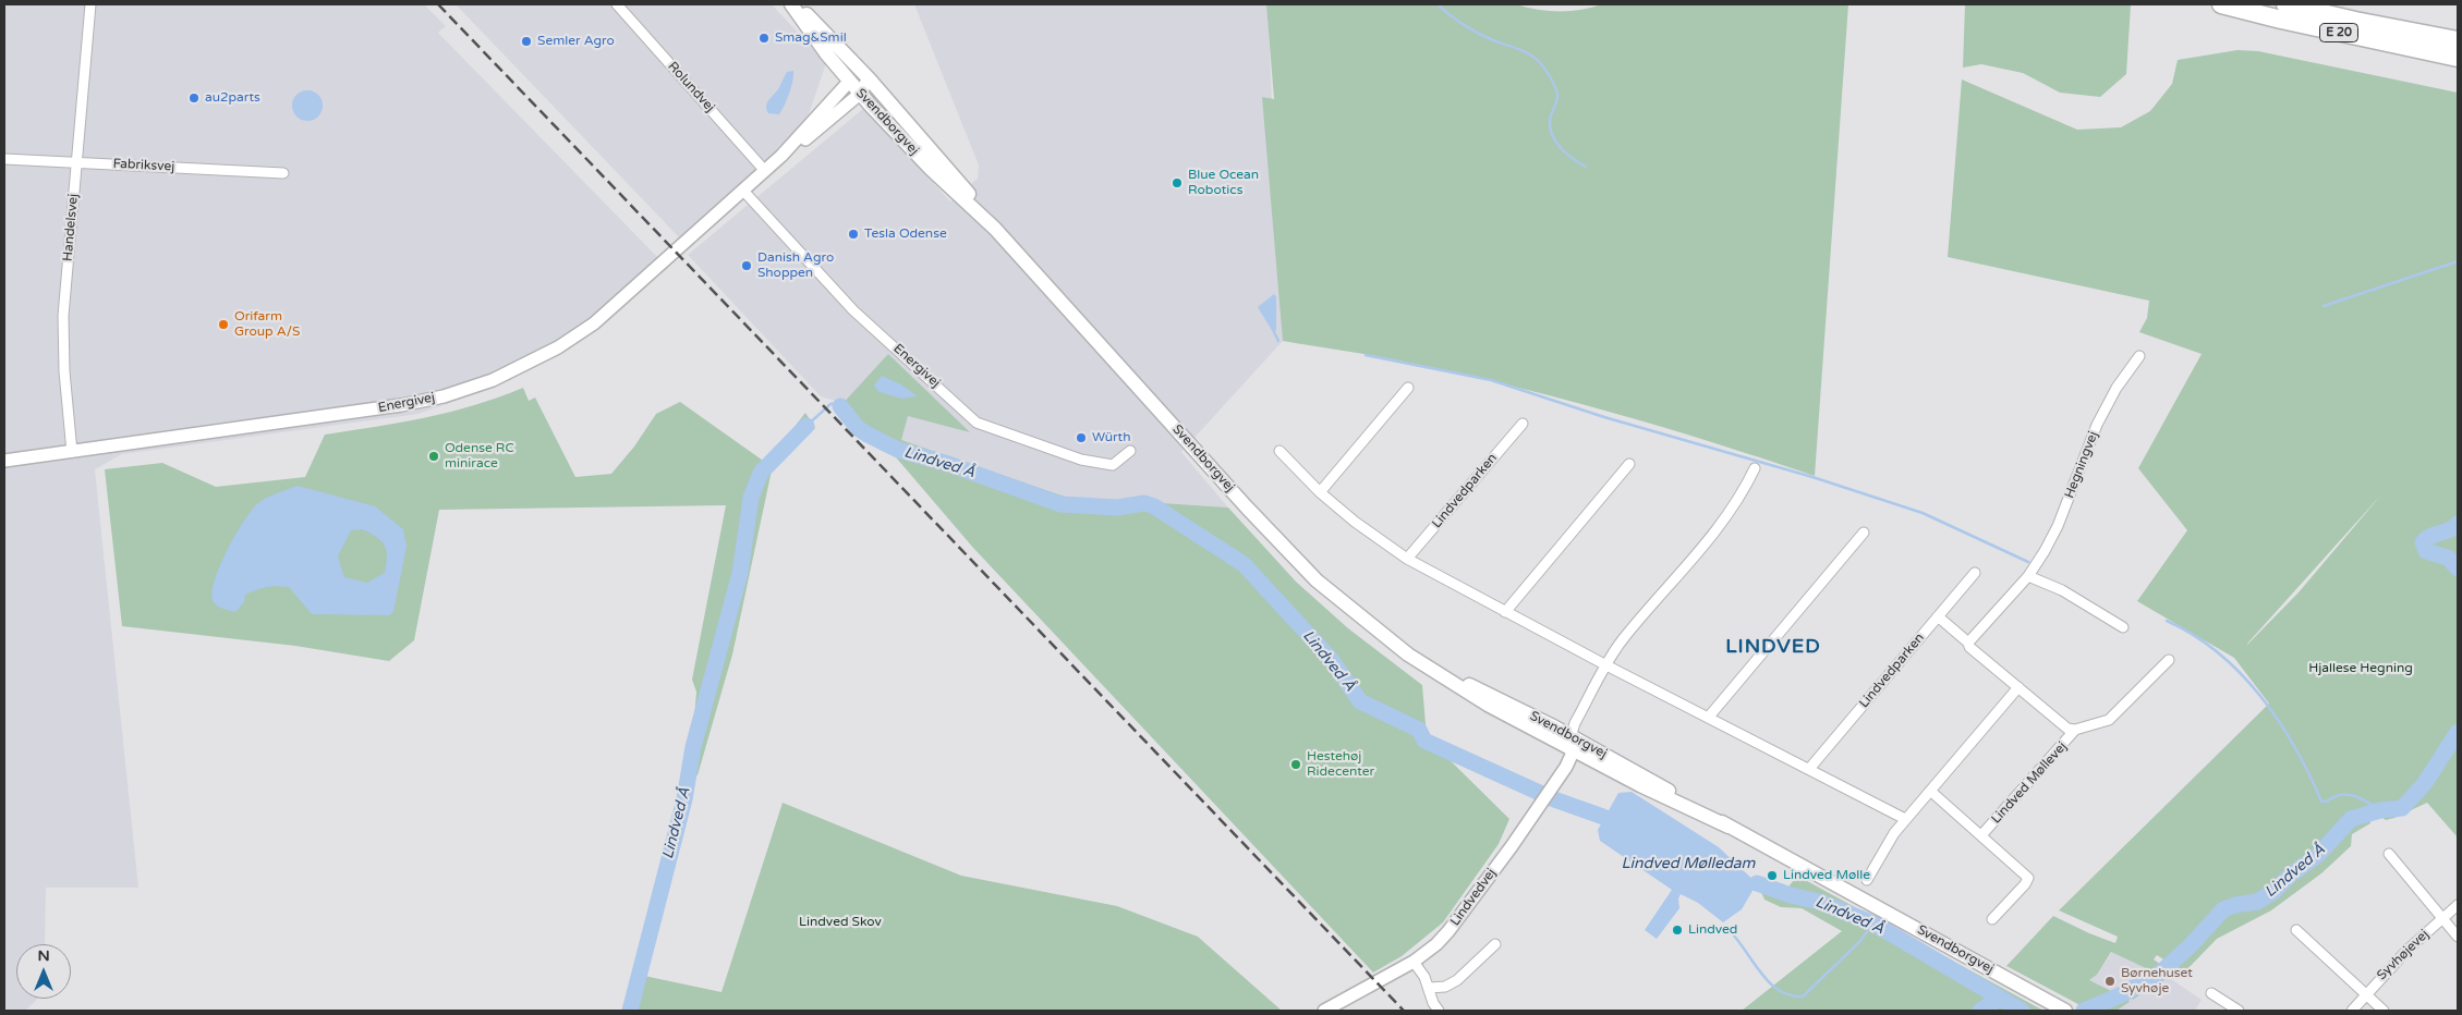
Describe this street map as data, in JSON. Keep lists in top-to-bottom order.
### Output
{
  "streets": {
    "highway": ["E 20"],
    "main road": ["Svendborgvej"],
    "street": [
      "Rolundvej",
      "Fabriksvej",
      "Handelsvej",
      "Energivej",
      "Hegningvej",
      "Lindvedparken",
      "Lindved Møllevej",
      "Lindvedvej",
      "Syvhøjevej"
    ]
  },
  "crossings": [
    ["Rolundvej", "Energivej"],
    ["Svendborgvej", "Energivej"],
    ["Svendborgvej", "Lindvedvej"],
    ["Fabriksvej", "Handelsvej"],
    ["Handelsvej", "Energivej"],
    ["Hegningvej", "Lindved Møllevej"]
  ],
  "districts": ["LINDVED"],
  "water": ["Lindved Å", "Lindved Mølledam"],
  "parks": ["Hjallese Hegning", "Lindved Skov"],
  "places": [
    "Smag&Smil",
    "Semler Agro",
    "au2parts",
    "Blue Ocean Robotics",
    "Tesla Odense",
    "Danish Agro Shoppen",
    "Orifarm Group A/S",
    "Würth",
    "Odense RC minirace",
    "Hestehøj Ridecenter",
    "Lindved Mølle",
    "Lindved",
    "Børnehuset Syvhøje"
  ],
  "north": "top"
}
